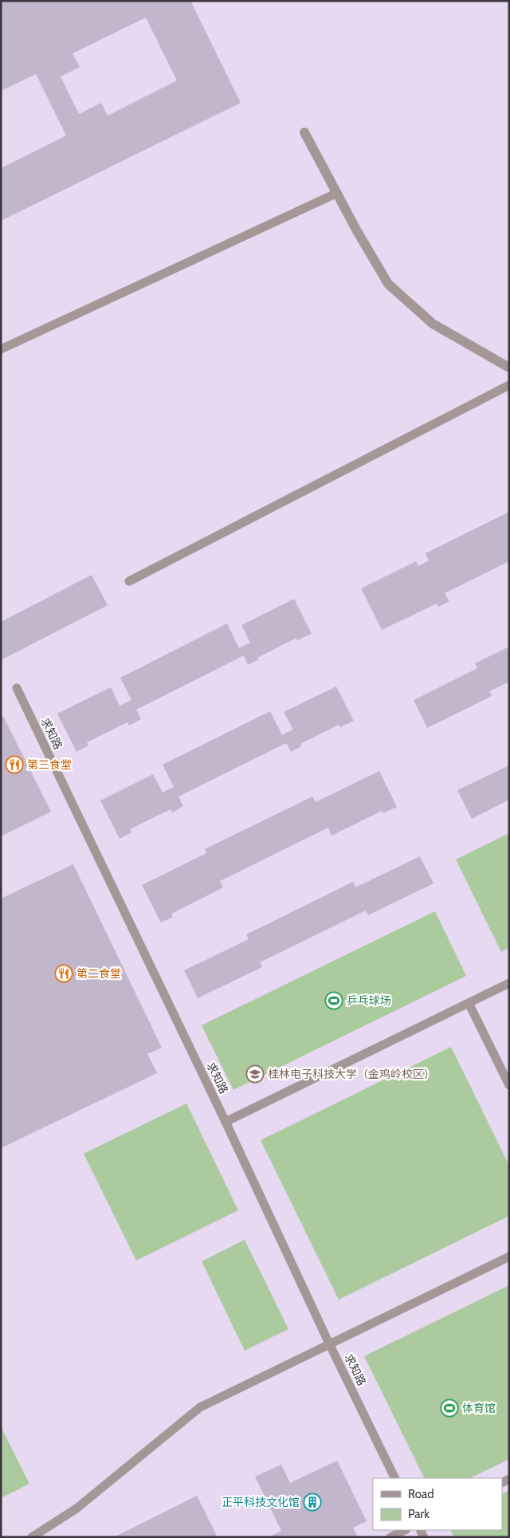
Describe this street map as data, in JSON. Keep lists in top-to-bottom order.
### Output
{
  "streets": {
    "lane": ["求知路"]
  },
  "places": {
    "restaurant": ["第三食堂", "第二食堂"],
    "sports": ["乒乓球场", "体育馆"],
    "school or university": ["桂林电子科技大学（金鸡岭校区）"],
    "building": ["正平科技文化馆"]
  },
  "legend": ["Road", "Park"]
}
